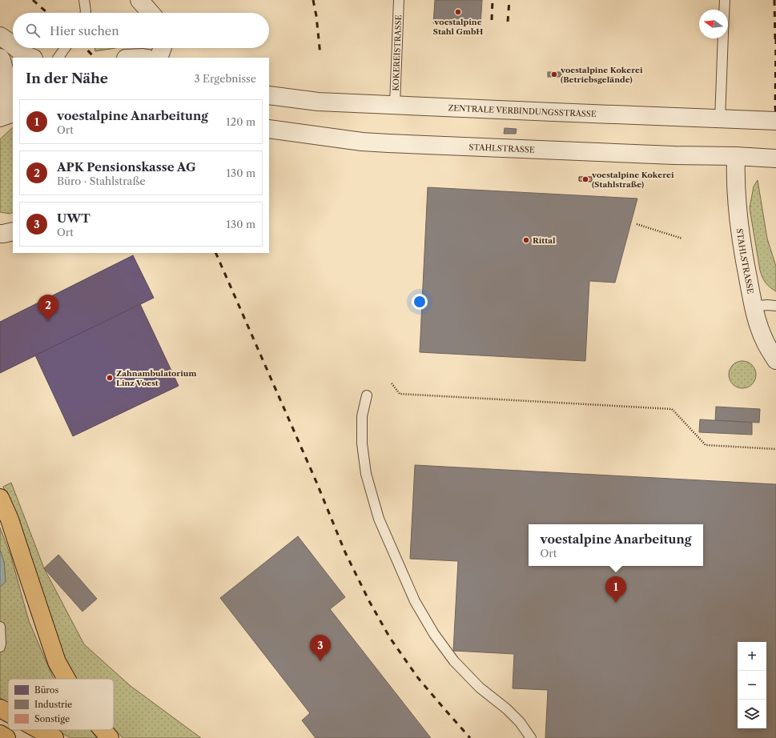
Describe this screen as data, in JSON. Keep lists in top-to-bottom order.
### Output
{
  "streets": {
    "street": ["ZENTRALE VERBINDUNGSSTRASSE", "STAHLSTRASSE"],
    "lane": ["KOKEREISTRASSE"]
  },
  "crossings": [
    ["KOKEREISTRASSE", "ZENTRALE VERBINDUNGSSTRASSE"]
  ],
  "places": [
    "voestalpine Stahl GmbH",
    "voestalpine Kokerei (Betriebsgelände)",
    "voestalpine Kokerei (Stahlstraße)",
    "Rittal",
    "Zahnambulatorium Linz Voest"
  ],
  "legend": ["Büros", "Industrie", "Sonstige"],
  "north": "left",
  "page": {
    "search": "Hier suchen",
    "heading": ["In der Nähe", "3 Ergebnisse"],
    "list": [
      {
        "mark": "1",
        "name": "voestalpine Anarbeitung",
        "note": "Ort",
        "value": "120 m"
      },
      {
        "mark": "2",
        "name": "APK Pensionskasse AG",
        "note": "Büro · Stahlstraße",
        "value": "130 m"
      },
      {
        "mark": "3",
        "name": "UWT",
        "note": "Ort",
        "value": "130 m"
      }
    ],
    "pins": ["2", "1", "3"],
    "popup": ["voestalpine Anarbeitung", "Ort"],
    "map_buttons": ["+", "−"]
  }
}
